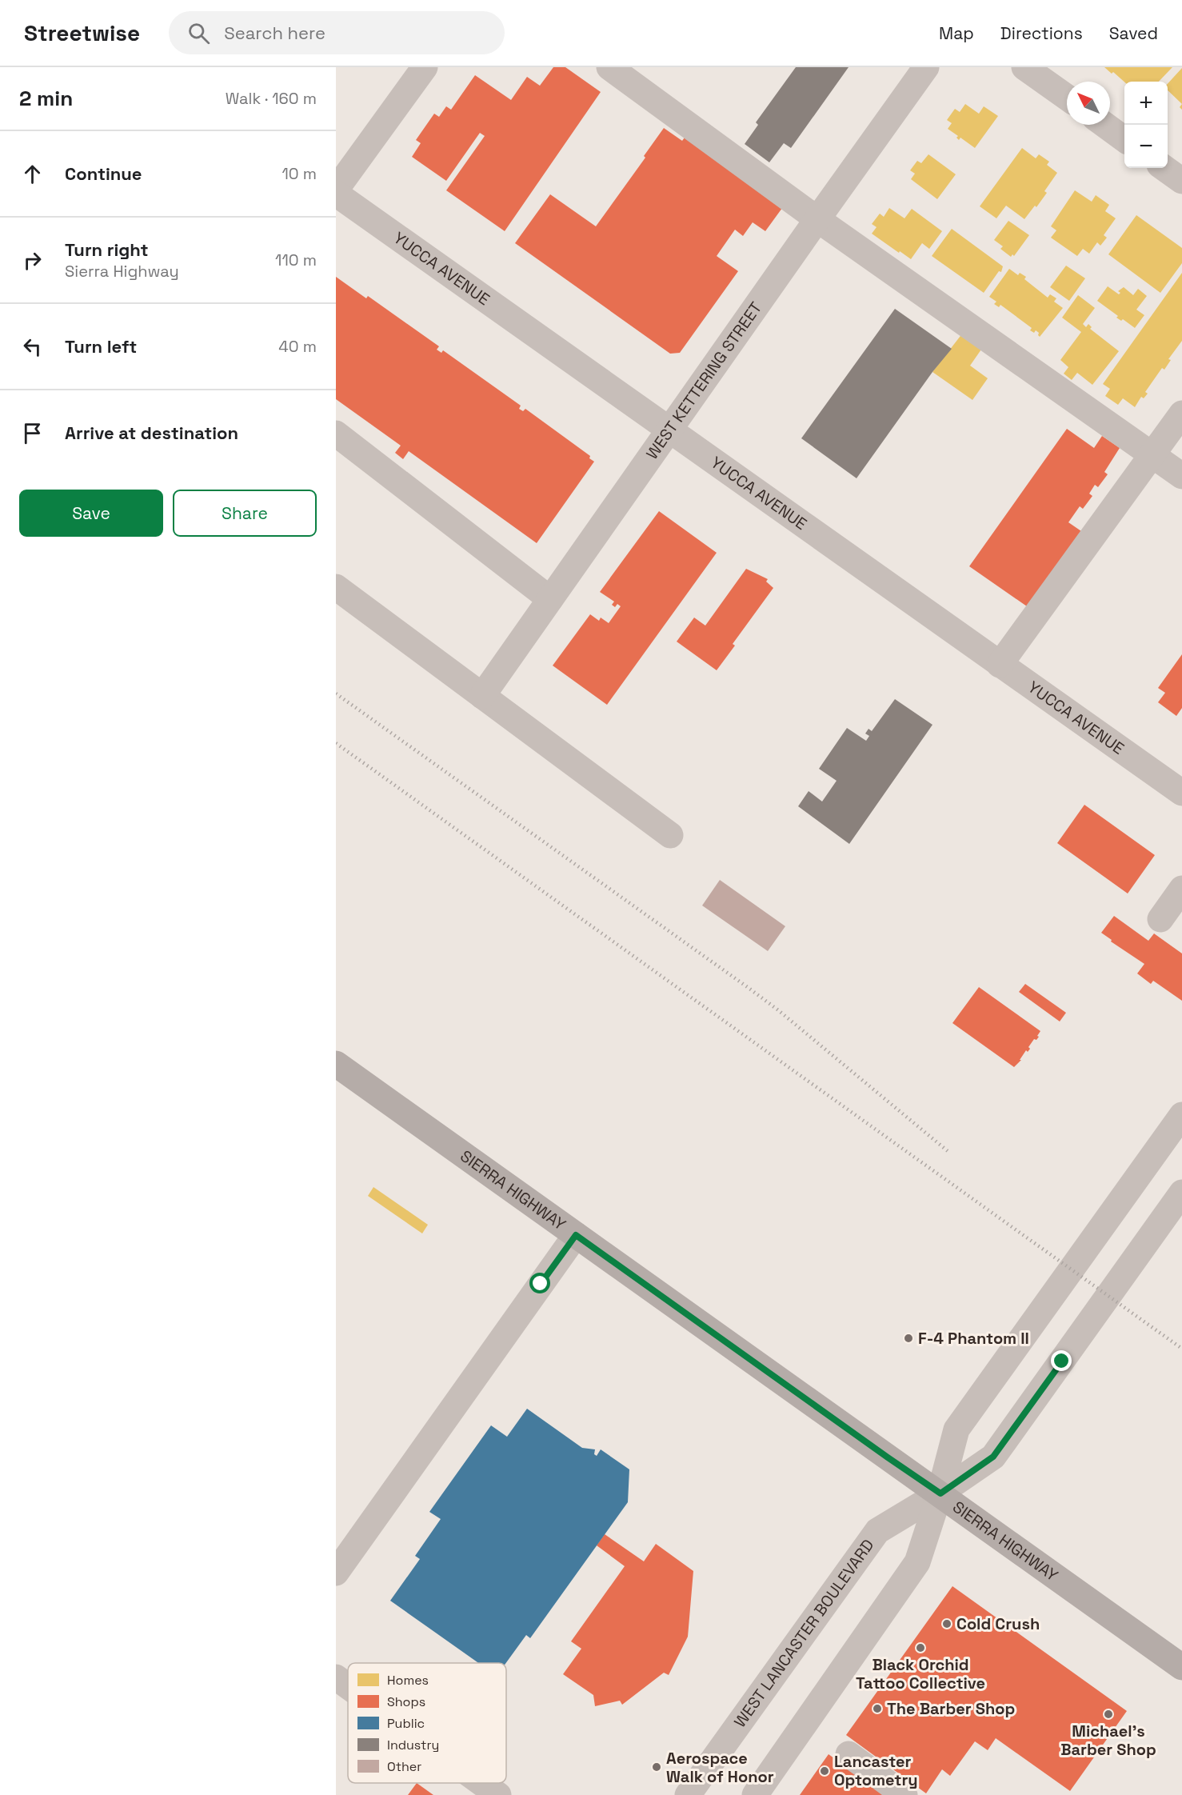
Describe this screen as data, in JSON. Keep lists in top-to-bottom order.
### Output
{
  "streets": {
    "main road": ["SIERRA HIGHWAY"],
    "street": ["YUCCA AVENUE", "WEST KETTERING STREET", "WEST LANCASTER BOULEVARD"]
  },
  "crossings": [
    ["YUCCA AVENUE", "WEST KETTERING STREET"],
    ["SIERRA HIGHWAY", "WEST LANCASTER BOULEVARD"]
  ],
  "places": [
    "F-4 Phantom II",
    "Cold Crush",
    "Black Orchid Tattoo Collective",
    "The Barber Shop",
    "Michael's Barber Shop",
    "Aerospace Walk of Honor",
    "Lancaster Optometry"
  ],
  "legend": [
    "Homes",
    "Shops",
    "Public",
    "Industry",
    "Other"
  ],
  "north": "top left",
  "page": {
    "header": "Streetwise",
    "search": "Search here",
    "nav": ["Map", "Directions", "Saved"],
    "heading": ["2 min", "Walk · 160 m"],
    "map_buttons": ["+", "−"],
    "list": [
      ["Continue", "10 m"],
      ["Turn right", "Sierra Highway", "110 m"],
      ["Turn left", "40 m"],
      "Arrive at destination"
    ],
    "buttons": ["Save", "Share"]
  }
}
